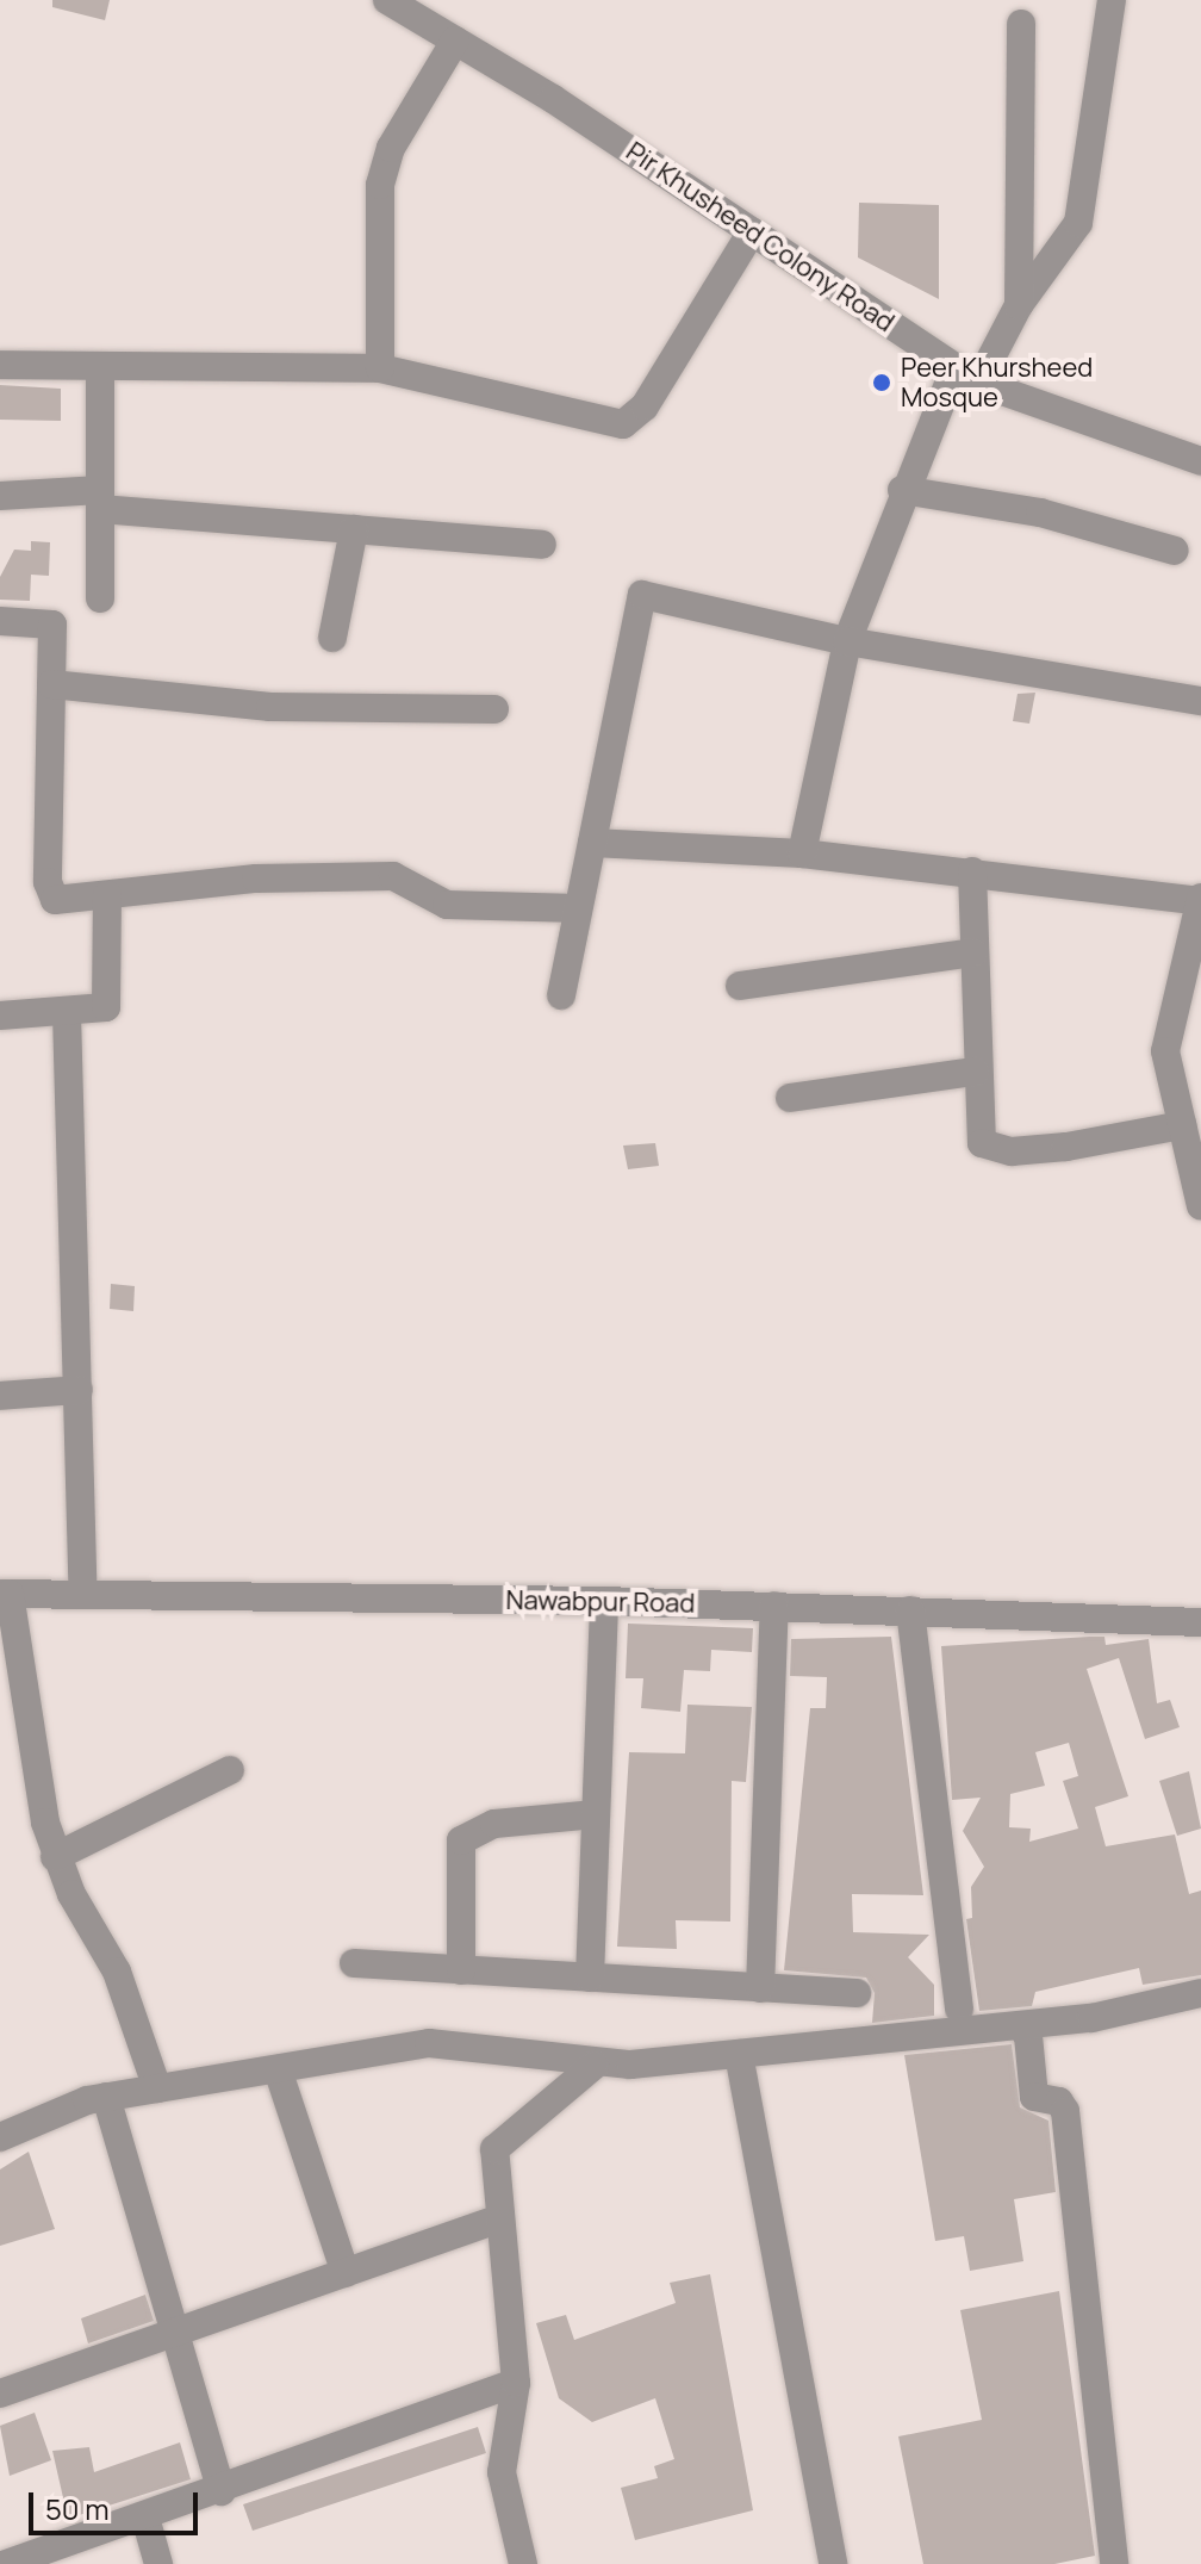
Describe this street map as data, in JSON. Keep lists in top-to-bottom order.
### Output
{
  "streets": {
    "street": ["Pir Khusheed Colony Road", "Nawabpur Road"]
  },
  "places": ["Peer Khursheed Mosque"],
  "scale_bar": "50 m"
}
